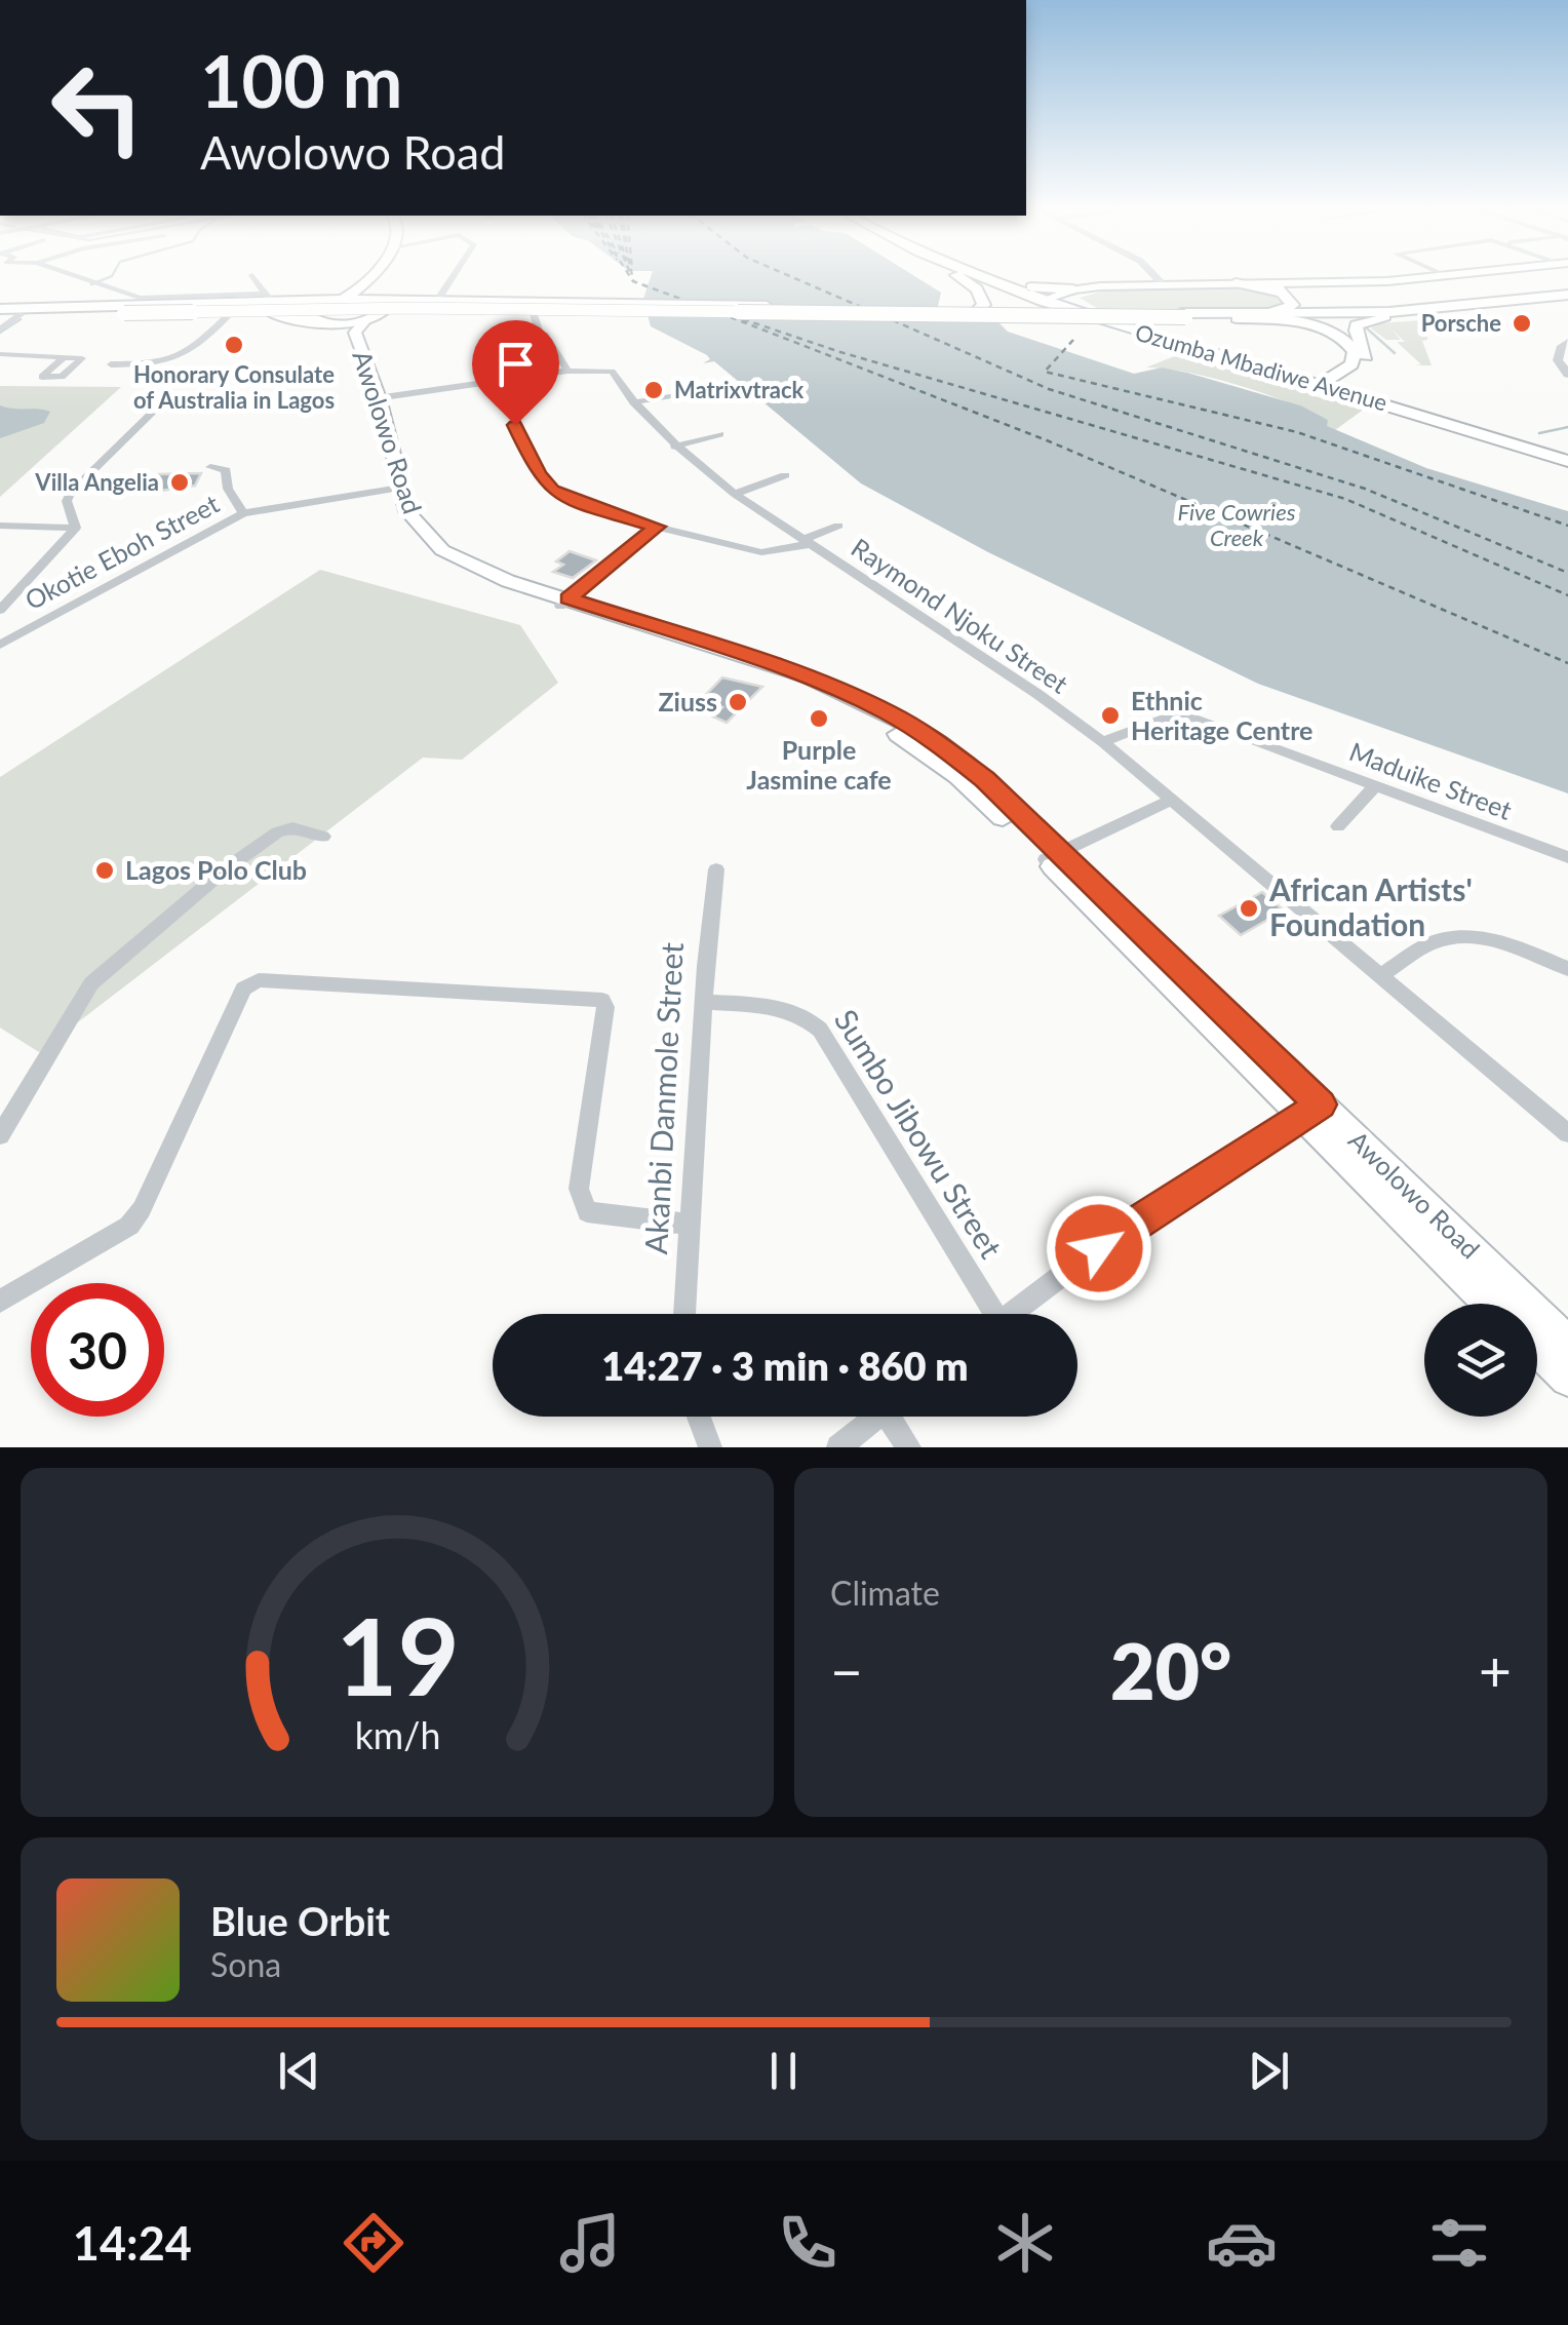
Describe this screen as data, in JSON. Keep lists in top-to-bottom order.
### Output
{
  "streets": {
    "main road": ["Ozumba Mbadiwe Avenue", "Awolowo Road"],
    "street": [
      "Okotie Eboh Street",
      "Raymond Njoku Street",
      "Maduike Street",
      "Akanbi Danmole Street",
      "Sumbo Jibowu Street"
    ]
  },
  "crossings": [
    ["Awolowo Road", "Okotie Eboh Street"],
    ["Awolowo Road", "Raymond Njoku Street"],
    ["Raymond Njoku Street", "Maduike Street"],
    ["Akanbi Danmole Street", "Sumbo Jibowu Street"]
  ],
  "water": ["Five Cowries Creek"],
  "places": [
    "Porsche",
    "Honorary Consulate of Australia in Lagos",
    "Matrixvtrack",
    "Villa Angelia",
    "Ziuss",
    "Ethnic Heritage Centre",
    "Purple Jasmine cafe",
    "Lagos Polo Club",
    "African Artists' Foundation"
  ],
  "page": {
    "turn": ["100 m", "Awolowo Road"],
    "limit": "30",
    "trip": "14:27 · 3 min · 860 m",
    "tile": "Climate",
    "heat": ["−", "20°", "+"],
    "song": ["Blue Orbit", "Sona"],
    "tabs": "14:24",
    "gauge": ["19", "km/h"]
  }
}
